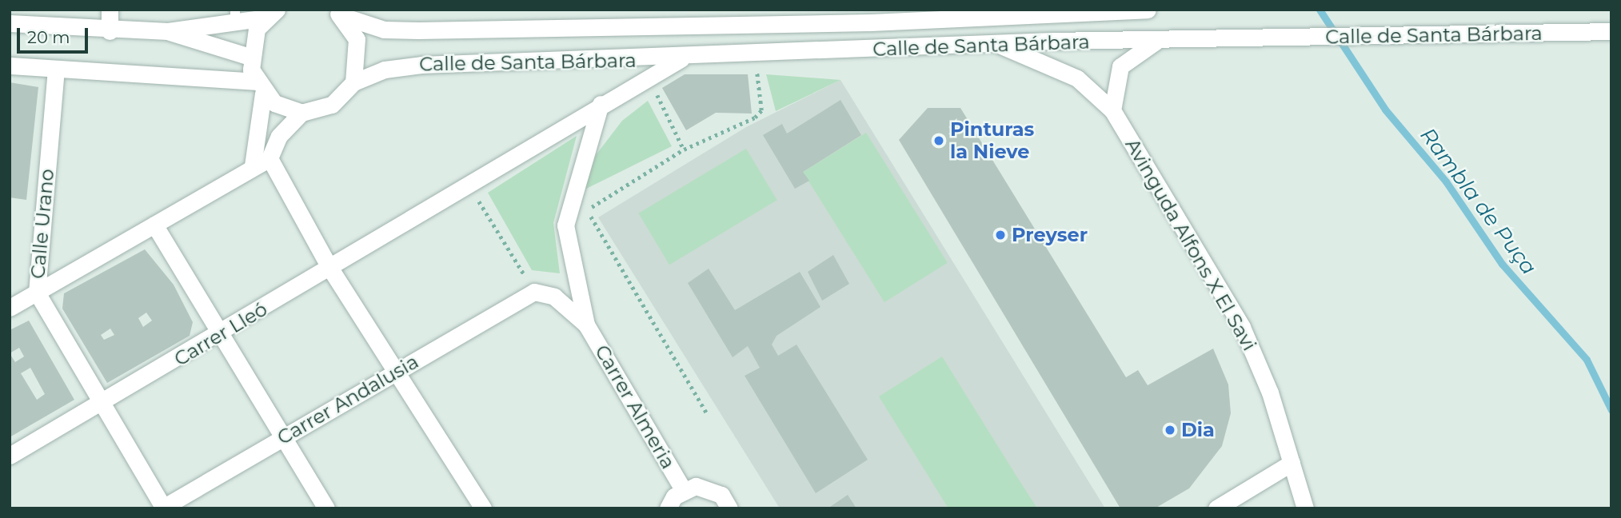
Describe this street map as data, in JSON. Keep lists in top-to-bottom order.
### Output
{
  "streets": {
    "street": [
      "Calle de Santa Bárbara",
      "Calle Urano",
      "Avinguda Alfons X El Savi",
      "Carrer Lleó",
      "Carrer Andalusia",
      "Carrer Almeria"
    ]
  },
  "crossings": [
    ["Calle de Santa Bárbara", "Avinguda Alfons X El Savi"],
    ["Calle de Santa Bárbara", "Carrer Lleó"],
    ["Calle Urano", "Carrer Lleó"],
    ["Calle Urano", "Carrer Andalusia"],
    ["Carrer Lleó", "Carrer Almeria"],
    ["Carrer Andalusia", "Carrer Almeria"]
  ],
  "water": ["Rambla de Puça"],
  "places": ["Pinturas la Nieve", "Preyser", "Dia"],
  "scale_bar": "20 m"
}
